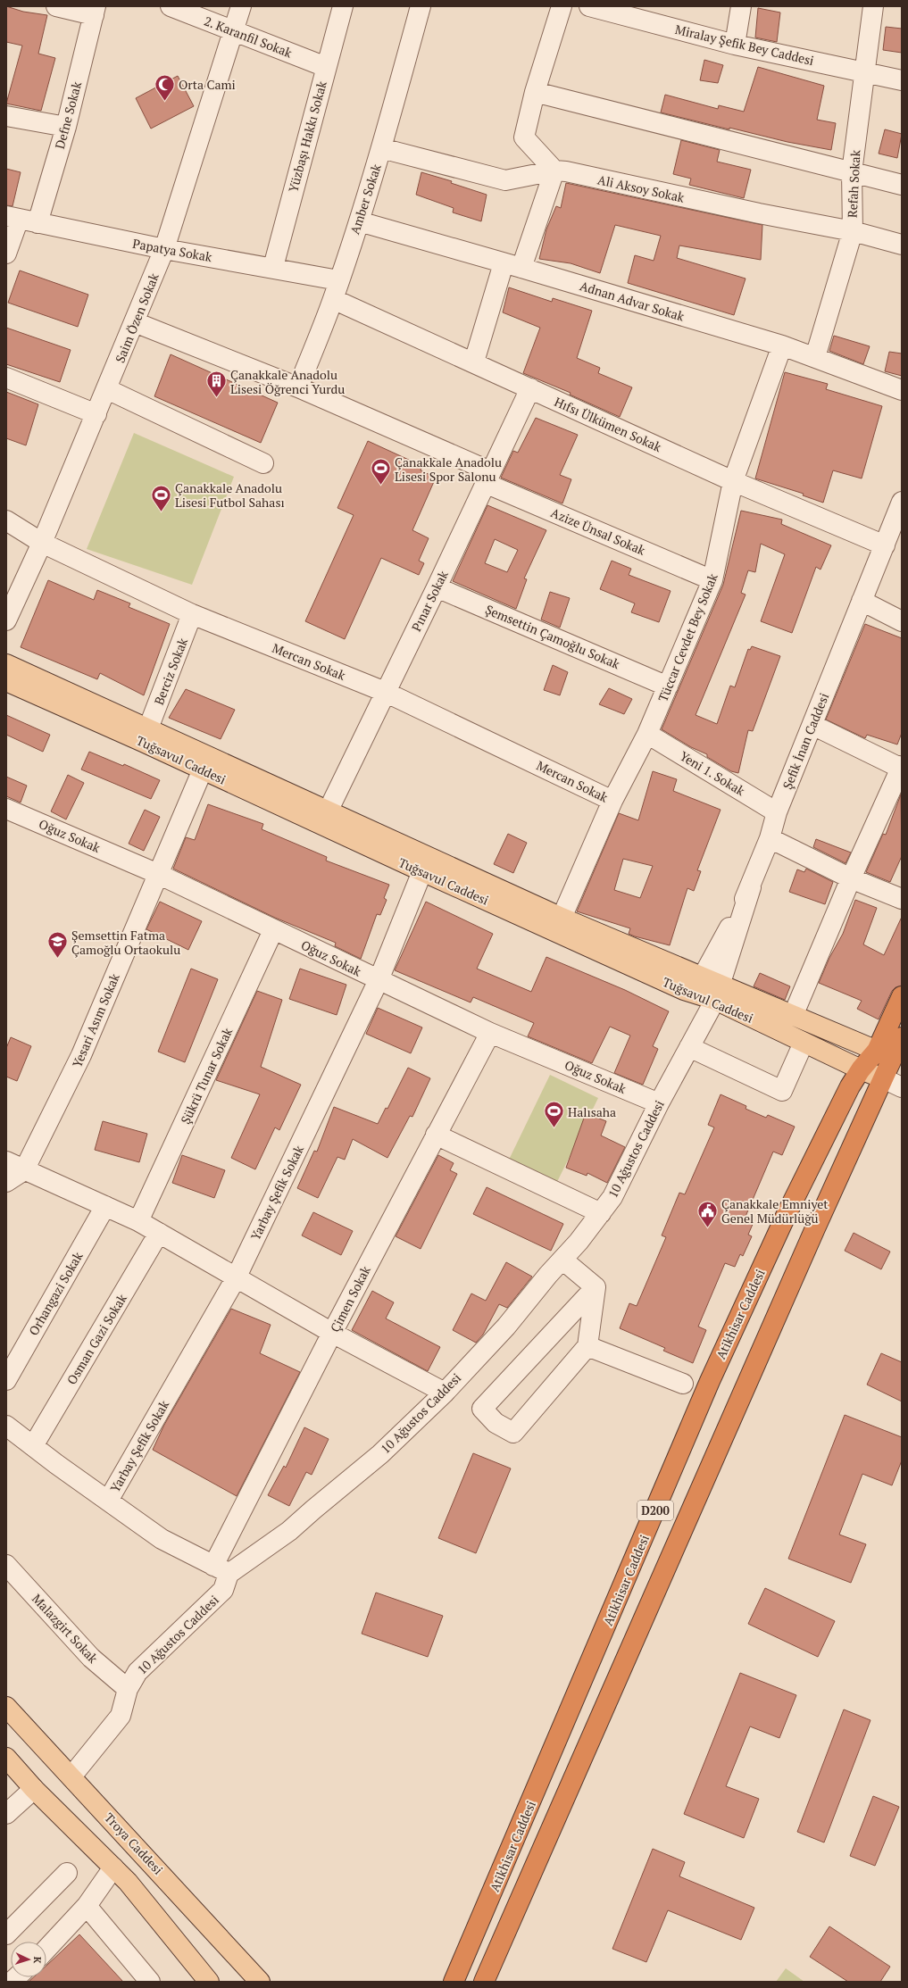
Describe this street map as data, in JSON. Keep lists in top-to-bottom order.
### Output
{
  "streets": {
    "highway": ["Atikhisar Caddesi", "D200"],
    "main road": ["Tuğsavul Caddesi", "Troya Caddesi"],
    "street": [
      "2. Karanfil Sokak",
      "Miralay Şefik Bey Caddesi",
      "Defne Sokak",
      "Yüzbaşı Hakkı Sokak",
      "Refah Sokak",
      "Ali Aksoy Sokak",
      "Amber Sokak",
      "Papatya Sokak",
      "Adnan Advar Sokak",
      "Saim Özen Sokak",
      "Hıfsı Ülkümen Sokak",
      "Azize Ünsal Sokak",
      "Pınar Sokak",
      "Şemsettin Çamoğlu Sokak",
      "Tüccar Cevdet Bey Sokak",
      "Mercan Sokak",
      "Berciz Sokak",
      "Şefik İnan Caddesi",
      "Yeni 1. Sokak",
      "Oğuz Sokak",
      "Yesari Asım Sokak",
      "Şükrü Tunar Sokak",
      "10 Ağustos Caddesi",
      "Yarbay Şefik Sokak",
      "Orhangazi Sokak",
      "Çimen Sokak",
      "Osman Gazi Sokak",
      "Malazgirt Sokak"
    ]
  },
  "crossings": [
    ["2. Karanfil Sokak", "Yüzbaşı Hakkı Sokak"],
    ["2. Karanfil Sokak", "Saim Özen Sokak"],
    ["Miralay Şefik Bey Caddesi", "Refah Sokak"],
    ["Defne Sokak", "Papatya Sokak"],
    ["Yüzbaşı Hakkı Sokak", "Papatya Sokak"],
    ["Refah Sokak", "Ali Aksoy Sokak"],
    ["Refah Sokak", "Adnan Advar Sokak"],
    ["Ali Aksoy Sokak", "Amber Sokak"],
    ["Amber Sokak", "Papatya Sokak"],
    ["Amber Sokak", "Adnan Advar Sokak"],
    ["Amber Sokak", "Hıfsı Ülkümen Sokak"],
    ["Amber Sokak", "Azize Ünsal Sokak"],
    ["Papatya Sokak", "Saim Özen Sokak"],
    ["Adnan Advar Sokak", "Tüccar Cevdet Bey Sokak"],
    ["Saim Özen Sokak", "Azize Ünsal Sokak"],
    ["Saim Özen Sokak", "Mercan Sokak"],
    ["Hıfsı Ülkümen Sokak", "Pınar Sokak"],
    ["Hıfsı Ülkümen Sokak", "Tüccar Cevdet Bey Sokak"],
    ["Hıfsı Ülkümen Sokak", "Şefik İnan Caddesi"],
    ["Azize Ünsal Sokak", "Pınar Sokak"],
    ["Azize Ünsal Sokak", "Tüccar Cevdet Bey Sokak"],
    ["Pınar Sokak", "Şemsettin Çamoğlu Sokak"],
    ["Pınar Sokak", "Mercan Sokak"],
    ["Şemsettin Çamoğlu Sokak", "Tüccar Cevdet Bey Sokak"],
    ["Tüccar Cevdet Bey Sokak", "Mercan Sokak"],
    ["Tüccar Cevdet Bey Sokak", "Yeni 1. Sokak"],
    ["Mercan Sokak", "Berciz Sokak"],
    ["Şefik İnan Caddesi", "Yeni 1. Sokak"],
    ["Şefik İnan Caddesi", "10 Ağustos Caddesi"],
    ["Tuğsavul Caddesi", "Yesari Asım Sokak"],
    ["Tuğsavul Caddesi", "10 Ağustos Caddesi"],
    ["Tuğsavul Caddesi", "Yarbay Şefik Sokak"],
    ["Tuğsavul Caddesi", "Atikhisar Caddesi"],
    ["Tuğsavul Caddesi", "D200"],
    ["Oğuz Sokak", "Yesari Asım Sokak"],
    ["Oğuz Sokak", "Şükrü Tunar Sokak"],
    ["Oğuz Sokak", "10 Ağustos Caddesi"],
    ["Oğuz Sokak", "Yarbay Şefik Sokak"],
    ["Oğuz Sokak", "Çimen Sokak"],
    ["10 Ağustos Caddesi", "Çimen Sokak"],
    ["10 Ağustos Caddesi", "Malazgirt Sokak"],
    ["10 Ağustos Caddesi", "Troya Caddesi"],
    ["Atikhisar Caddesi", "D200"]
  ],
  "places": {
    "mosque": ["Orta Cami"],
    "building": ["Çanakkale Anadolu Lisesi Öğrenci Yurdu"],
    "sports": ["Çanakkale Anadolu Lisesi Spor Salonu", "Çanakkale Anadolu Lisesi Futbol Sahası", "Halısaha"],
    "school or university": ["Şemsettin Fatma Çamoğlu Ortaokulu"],
    "public building": ["Çanakkale Emniyet Genel Müdürlüğü"]
  },
  "north": "right"
}
